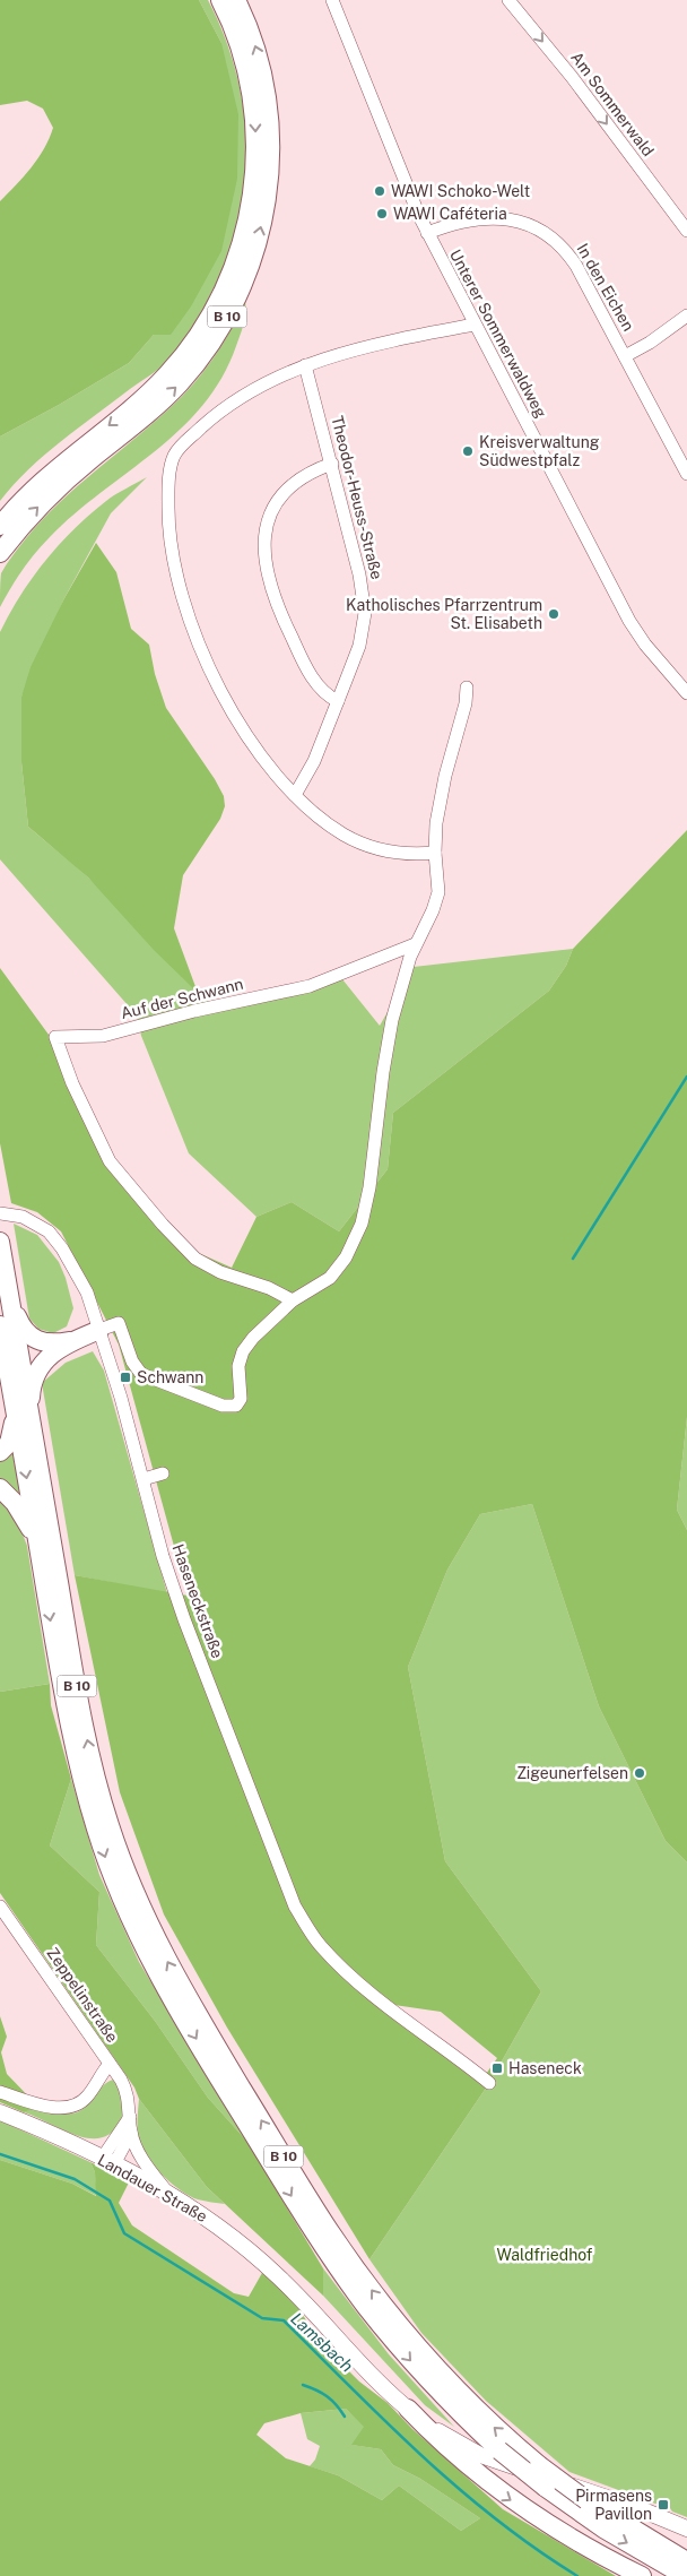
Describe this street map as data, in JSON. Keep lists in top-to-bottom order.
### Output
{
  "streets": {
    "highway": ["B 10"],
    "main road": ["Landauer Straße"],
    "street": [
      "Am Sommerwald",
      "In den Eichen",
      "Unterer Sommerwaldweg",
      "Theodor-Heuss-Straße",
      "Auf der Schwann",
      "Haseneckstraße",
      "Zeppelinstraße"
    ]
  },
  "crossings": [
    ["In den Eichen", "Unterer Sommerwaldweg"]
  ],
  "one_way": ["Am Sommerwald"],
  "water": ["Lamsbach"],
  "parks": ["Waldfriedhof"],
  "places": {
    "other": [
      "WAWI Schoko-Welt",
      "WAWI Caféteria",
      "Kreisverwaltung Südwestpfalz",
      "Katholisches Pfarrzentrum St. Elisabeth",
      "Zigeunerfelsen"
    ],
    "transit": ["Schwann", "Haseneck", "Pirmasens Pavillon"]
  }
}
